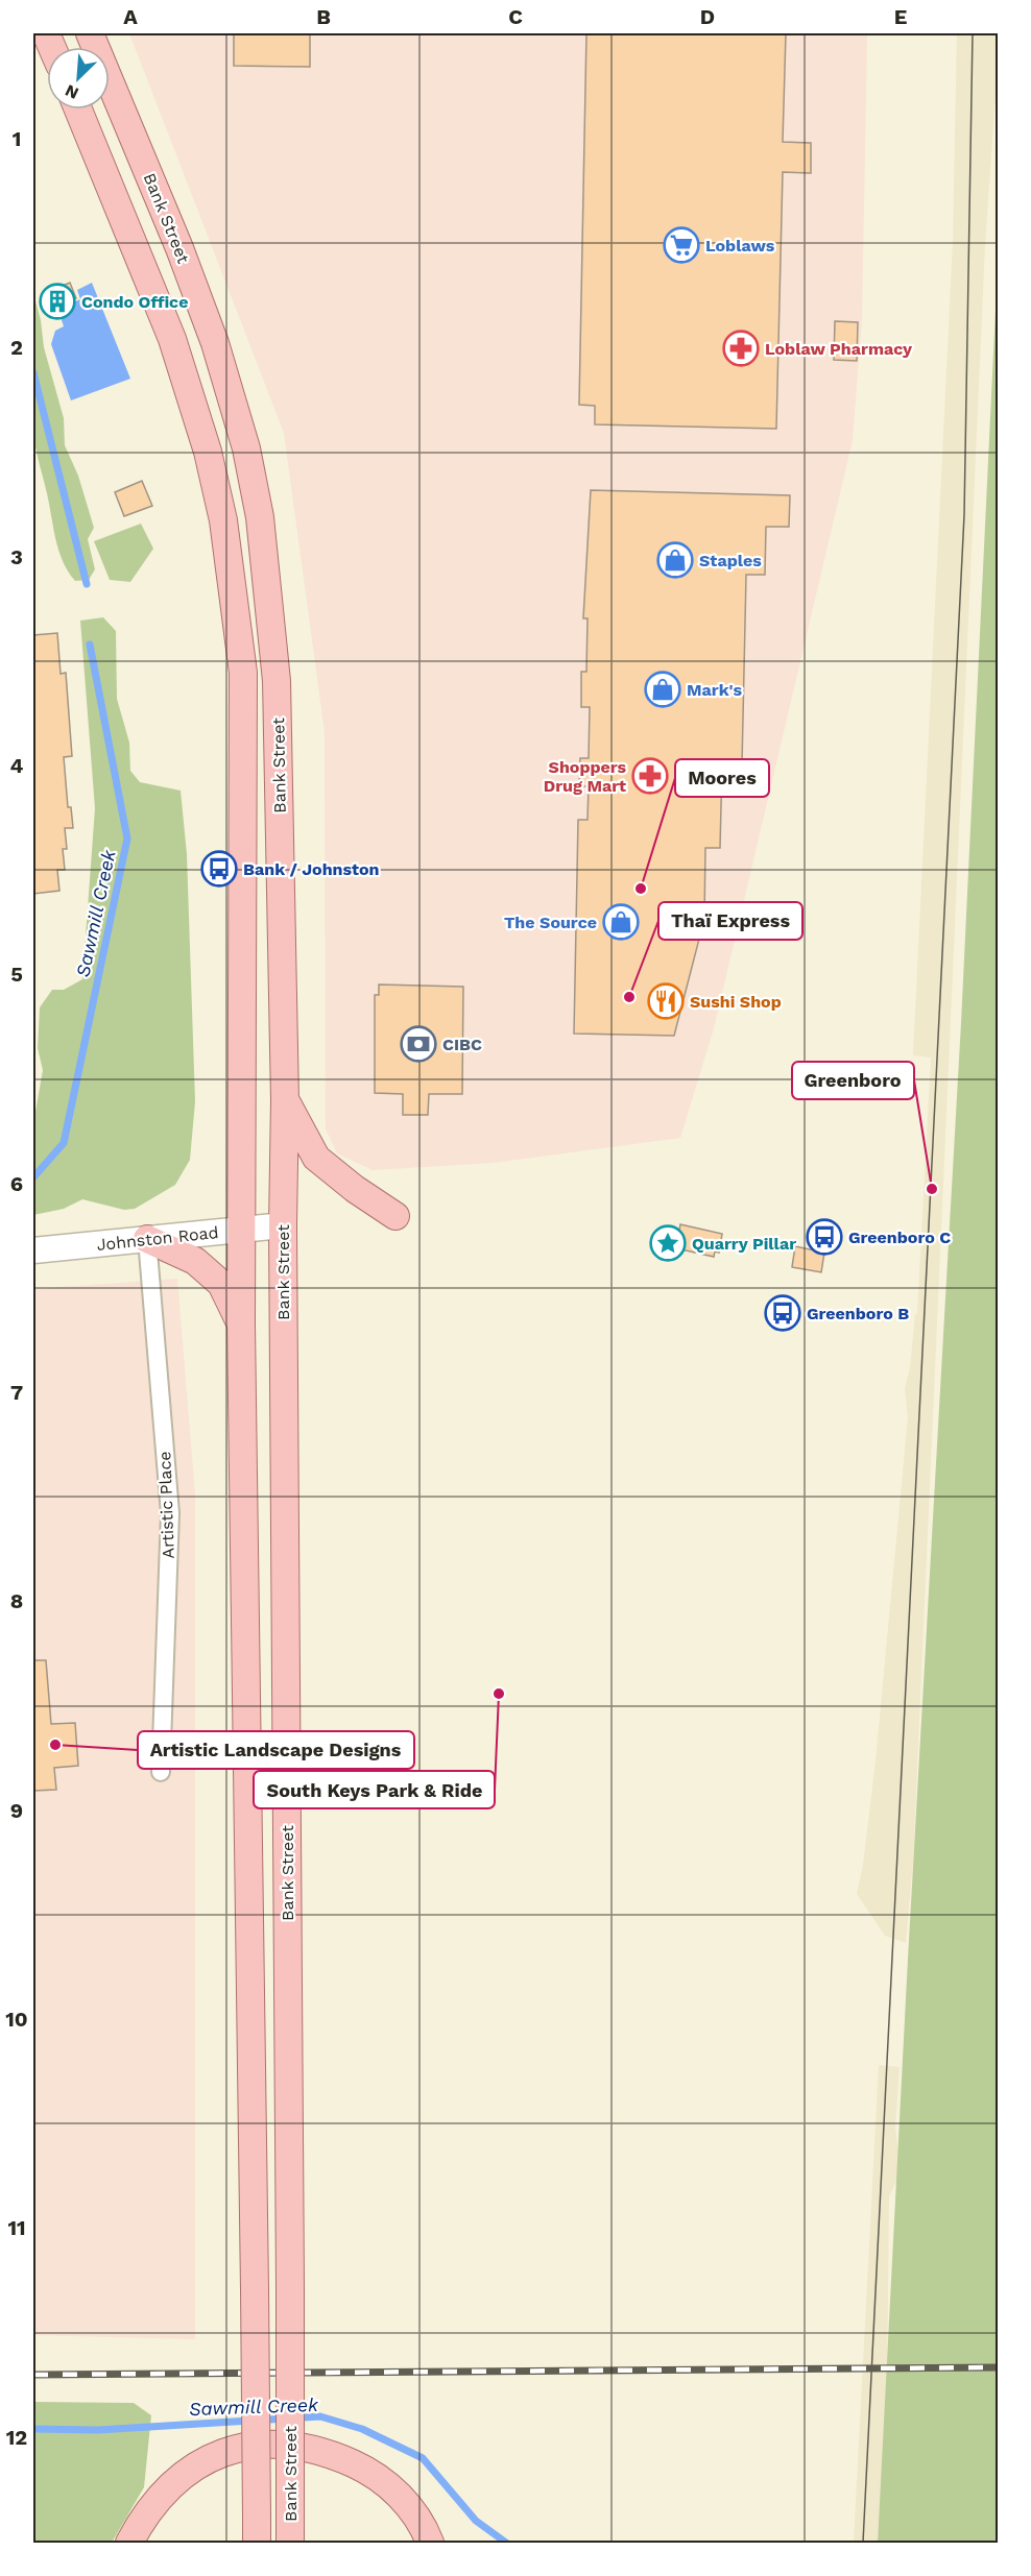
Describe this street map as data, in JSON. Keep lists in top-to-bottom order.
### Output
{
  "streets": {
    "main road": ["Bank Street"],
    "street": ["Johnston Road", "Artistic Place"]
  },
  "crossings": [
    ["Bank Street", "Johnston Road"],
    ["Johnston Road", "Artistic Place"]
  ],
  "water": ["Sawmill Creek"],
  "places": {
    "supermarket": ["Loblaws"],
    "building": ["Condo Office"],
    "pharmacy": ["Loblaw Pharmacy", "Shoppers Drug Mart"],
    "shop": ["Staples", "Mark's", "The Source"],
    "bus stop": ["Bank / Johnston", "Greenboro C", "Greenboro B"],
    "other": [
      "Moores",
      "Thaï Express",
      "Greenboro",
      "South Keys Park & Ride",
      "Artistic Landscape Designs"
    ],
    "restaurant": ["Sushi Shop"],
    "bank": ["CIBC"],
    "place": ["Quarry Pillar"]
  },
  "north": "bottom left",
  "grid": {
    "columns": [
      "A",
      "B",
      "C",
      "D",
      "E"
    ],
    "rows": [
      "1",
      "2",
      "3",
      "4",
      "5",
      "6",
      "7",
      "8",
      "9",
      "10",
      "11",
      "12"
    ]
  }
}
